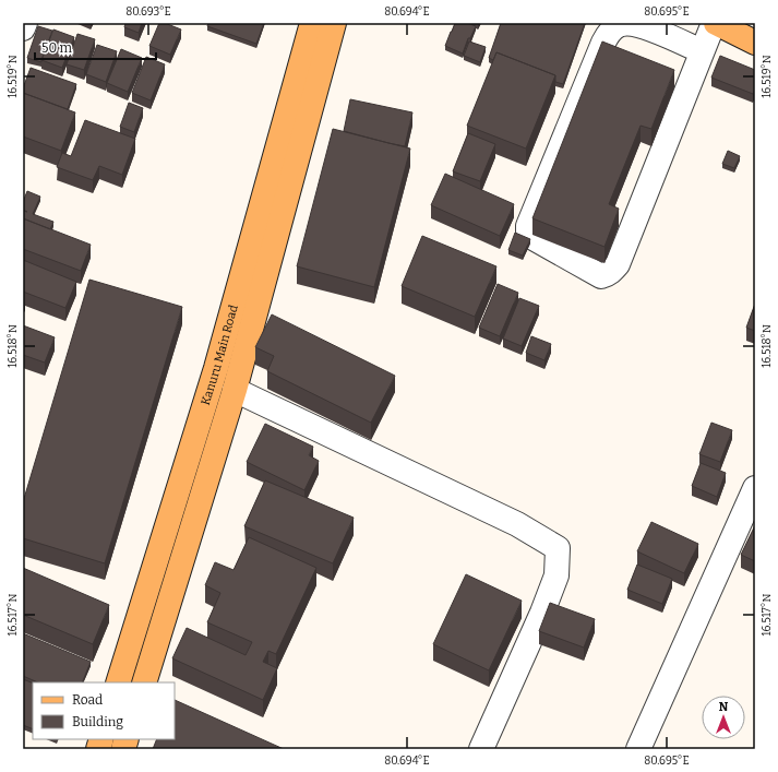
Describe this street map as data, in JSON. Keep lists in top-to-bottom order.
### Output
{
  "streets": {
    "main road": ["Kanuru Main Road"]
  },
  "legend": ["Road", "Building"],
  "scale_bar": "50 m",
  "north": "top",
  "coordinates": [
    "80.693°E",
    "80.694°E",
    "80.695°E",
    "16.519°N",
    "16.518°N",
    "16.517°N"
  ]
}
